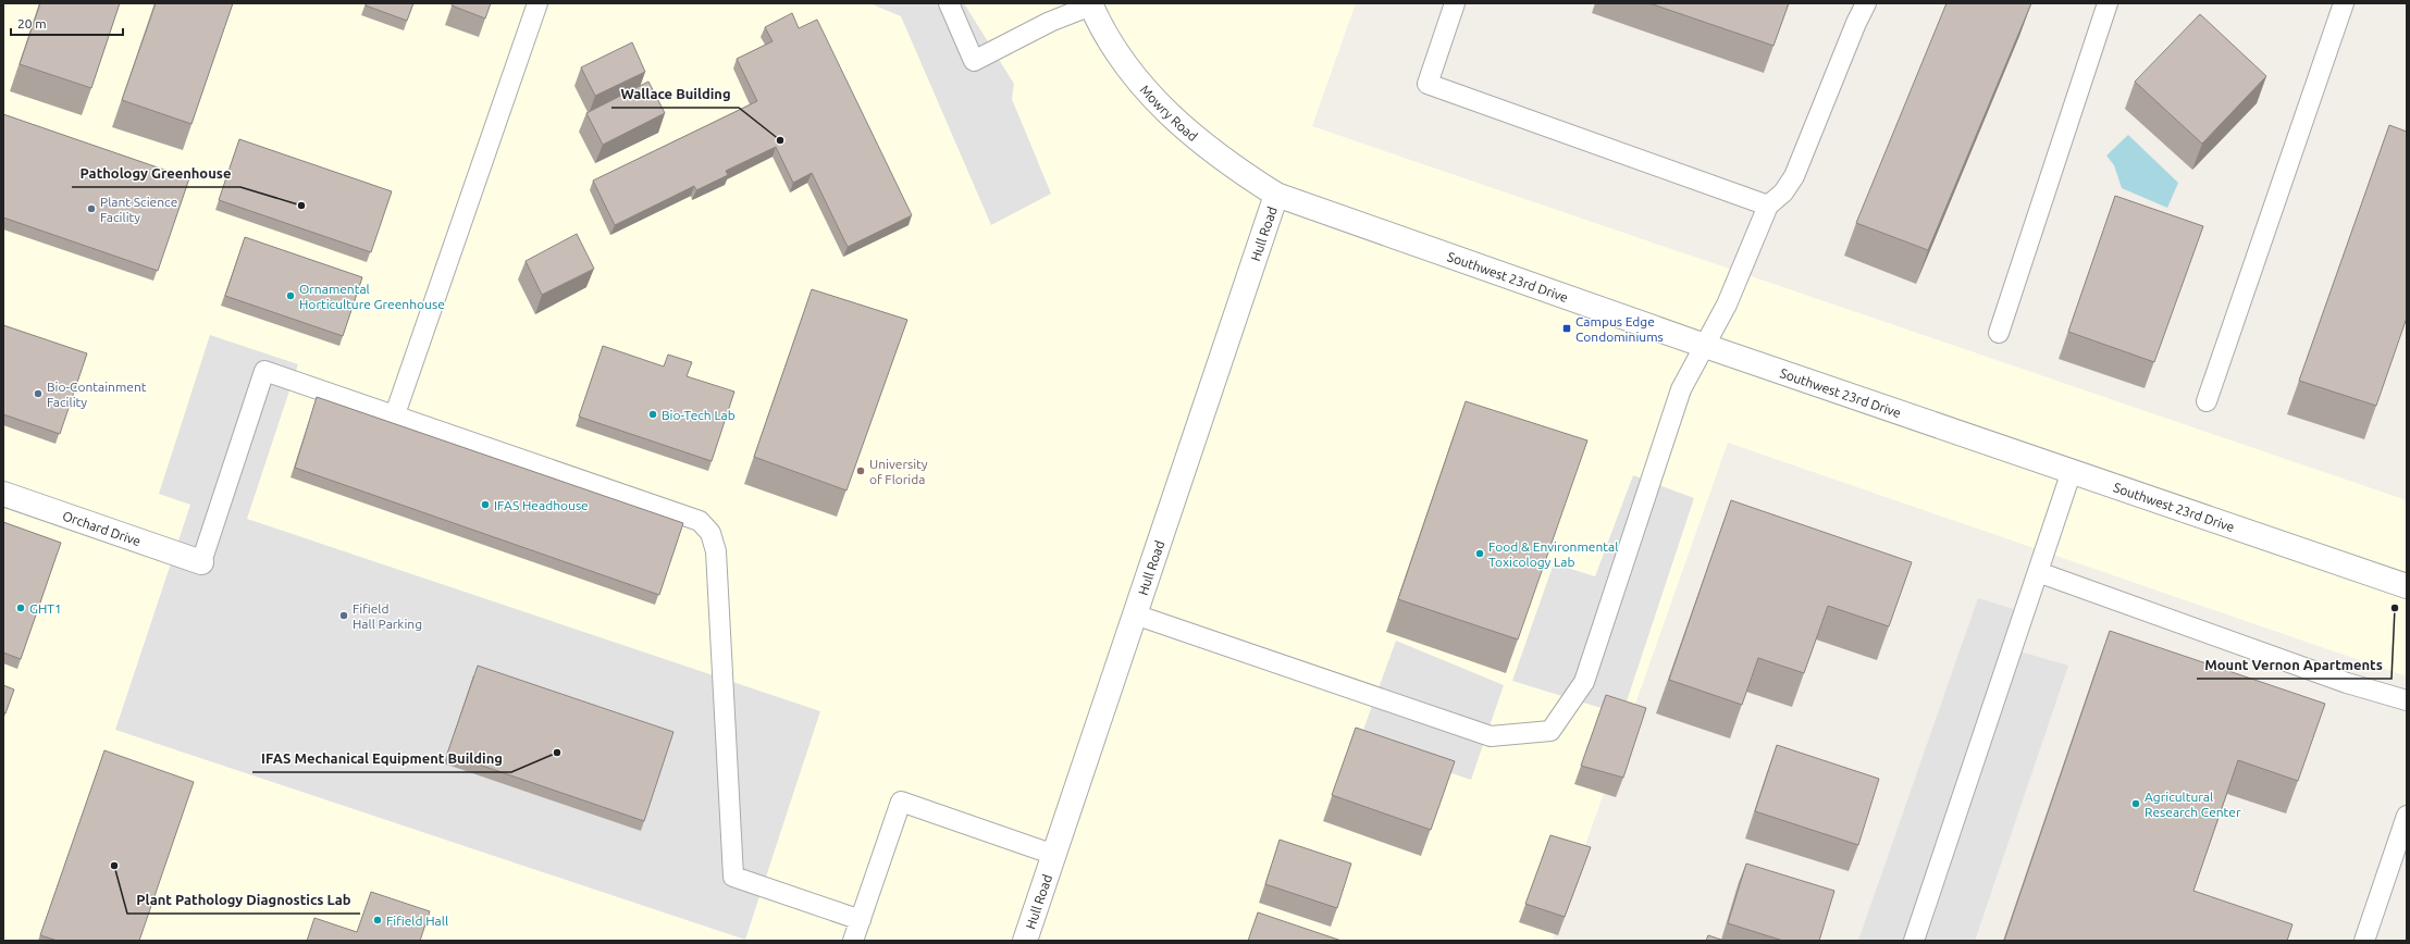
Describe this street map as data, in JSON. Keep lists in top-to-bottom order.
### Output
{
  "streets": {
    "street": [
      "Mowry Road",
      "Hull Road",
      "Southwest 23rd Drive",
      "Orchard Drive"
    ]
  },
  "crossings": [
    ["Mowry Road", "Hull Road"],
    ["Mowry Road", "Southwest 23rd Drive"],
    ["Hull Road", "Southwest 23rd Drive"]
  ],
  "places": {
    "other": [
      "Wallace Building",
      "Pathology Greenhouse",
      "Plant Science Facility",
      "Ornamental Horticulture Greenhouse",
      "Bio-Containment Facility",
      "Bio-Tech Lab",
      "University of Florida",
      "IFAS Headhouse",
      "Food & Environmental Toxicology Lab",
      "GHT1",
      "Mount Vernon Apartments",
      "Fifield Hall Parking",
      "IFAS Mechanical Equipment Building",
      "Agricultural Research Center",
      "Plant Pathology Diagnostics Lab",
      "Fifield Hall"
    ],
    "transit": ["Campus Edge Condominiums"]
  },
  "scale_bar": "20 m"
}
